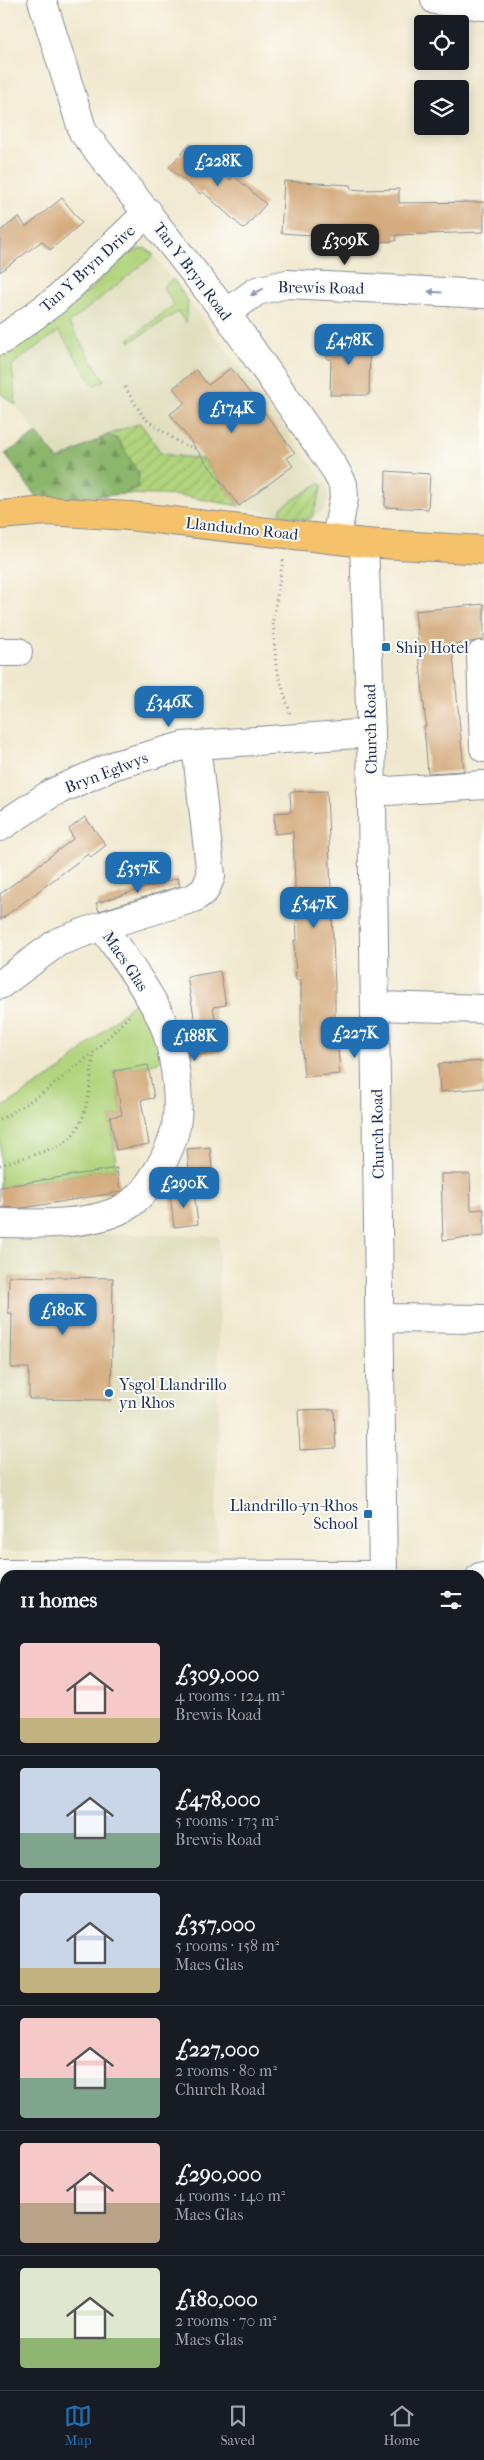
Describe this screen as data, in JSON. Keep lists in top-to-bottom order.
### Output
{
  "streets": {
    "main road": ["Llandudno Road"],
    "street": [
      "Tan Y Bryn Drive",
      "Tan Y Bryn Road",
      "Brewis Road",
      "Church Road",
      "Bryn Eglwys",
      "Maes Glas"
    ]
  },
  "crossings": [
    ["Tan Y Bryn Drive", "Tan Y Bryn Road"],
    ["Tan Y Bryn Road", "Brewis Road"],
    ["Tan Y Bryn Road", "Llandudno Road"],
    ["Llandudno Road", "Church Road"],
    ["Church Road", "Bryn Eglwys"]
  ],
  "one_way": ["Brewis Road"],
  "places": {
    "transit": ["Ship Hotel", "Llandrillo-yn-Rhos School"],
    "other": ["Ysgol Llandrillo yn Rhos"]
  },
  "page": {
    "price": [
      "£228K",
      "£309K",
      "£478K",
      "£174K",
      "£346K",
      "£357K",
      "£547K",
      "£227K",
      "£188K",
      "£290K",
      "£180K"
    ],
    "heading": "11 homes",
    "list": [
      {
        "name": "£309,000",
        "note": "4 rooms · 124 m² · Brewis Road"
      },
      {
        "name": "£478,000",
        "note": "5 rooms · 173 m² · Brewis Road"
      },
      {
        "name": "£357,000",
        "note": "5 rooms · 158 m² · Maes Glas"
      },
      {
        "name": "£227,000",
        "note": "2 rooms · 80 m² · Church Road"
      },
      {
        "name": "£290,000",
        "note": "4 rooms · 140 m² · Maes Glas"
      },
      {
        "name": "£180,000",
        "note": "2 rooms · 70 m² · Maes Glas"
      }
    ],
    "tabs": ["Map", "Saved", "Home"]
  }
}
